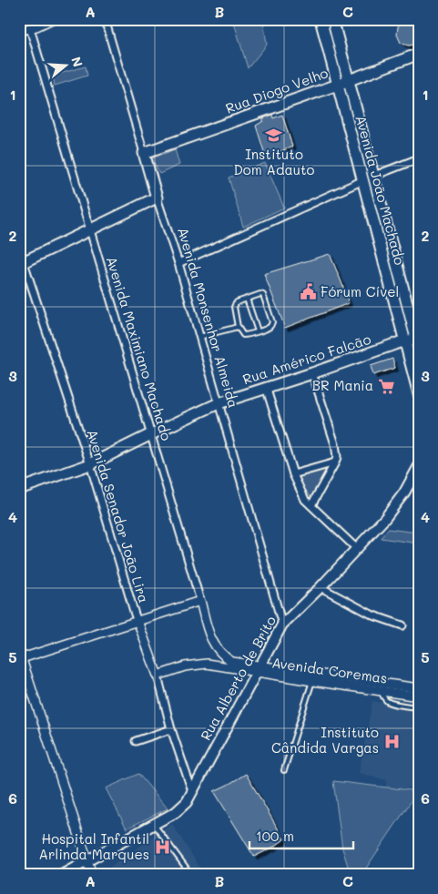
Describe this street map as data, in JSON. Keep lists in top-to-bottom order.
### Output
{
  "streets": {
    "main road": [
      "Rua Diogo Velho",
      "Avenida João Machado",
      "Avenida Monsenhor Almeida",
      "Rua Américo Falcão",
      "Rua Alberto de Brito"
    ],
    "street": ["Avenida Maximiano Machado", "Avenida Senador João Lira", "Avenida Coremas"]
  },
  "crossings": [
    ["Rua Diogo Velho", "Avenida João Machado"],
    ["Rua Diogo Velho", "Avenida Monsenhor Almeida"],
    ["Avenida João Machado", "Rua Américo Falcão"],
    ["Avenida Monsenhor Almeida", "Rua Américo Falcão"],
    ["Avenida Monsenhor Almeida", "Rua Alberto de Brito"],
    ["Avenida Maximiano Machado", "Rua Américo Falcão"],
    ["Avenida Maximiano Machado", "Avenida Coremas"],
    ["Rua Américo Falcão", "Avenida Senador João Lira"],
    ["Avenida Senador João Lira", "Avenida Coremas"],
    ["Avenida Senador João Lira", "Rua Alberto de Brito"],
    ["Avenida Coremas", "Rua Alberto de Brito"]
  ],
  "places": {
    "school or university": ["Instituto Dom Adauto"],
    "public building": ["Fórum Cível"],
    "supermarket": ["BR Mania"],
    "hospital": ["Instituto Cândida Vargas", "Hospital Infantil Arlinda Marques"]
  },
  "scale_bar": "100 m",
  "north": "right",
  "grid": {
    "columns": ["A", "B", "C"],
    "rows": [
      "1",
      "2",
      "3",
      "4",
      "5",
      "6"
    ]
  }
}
